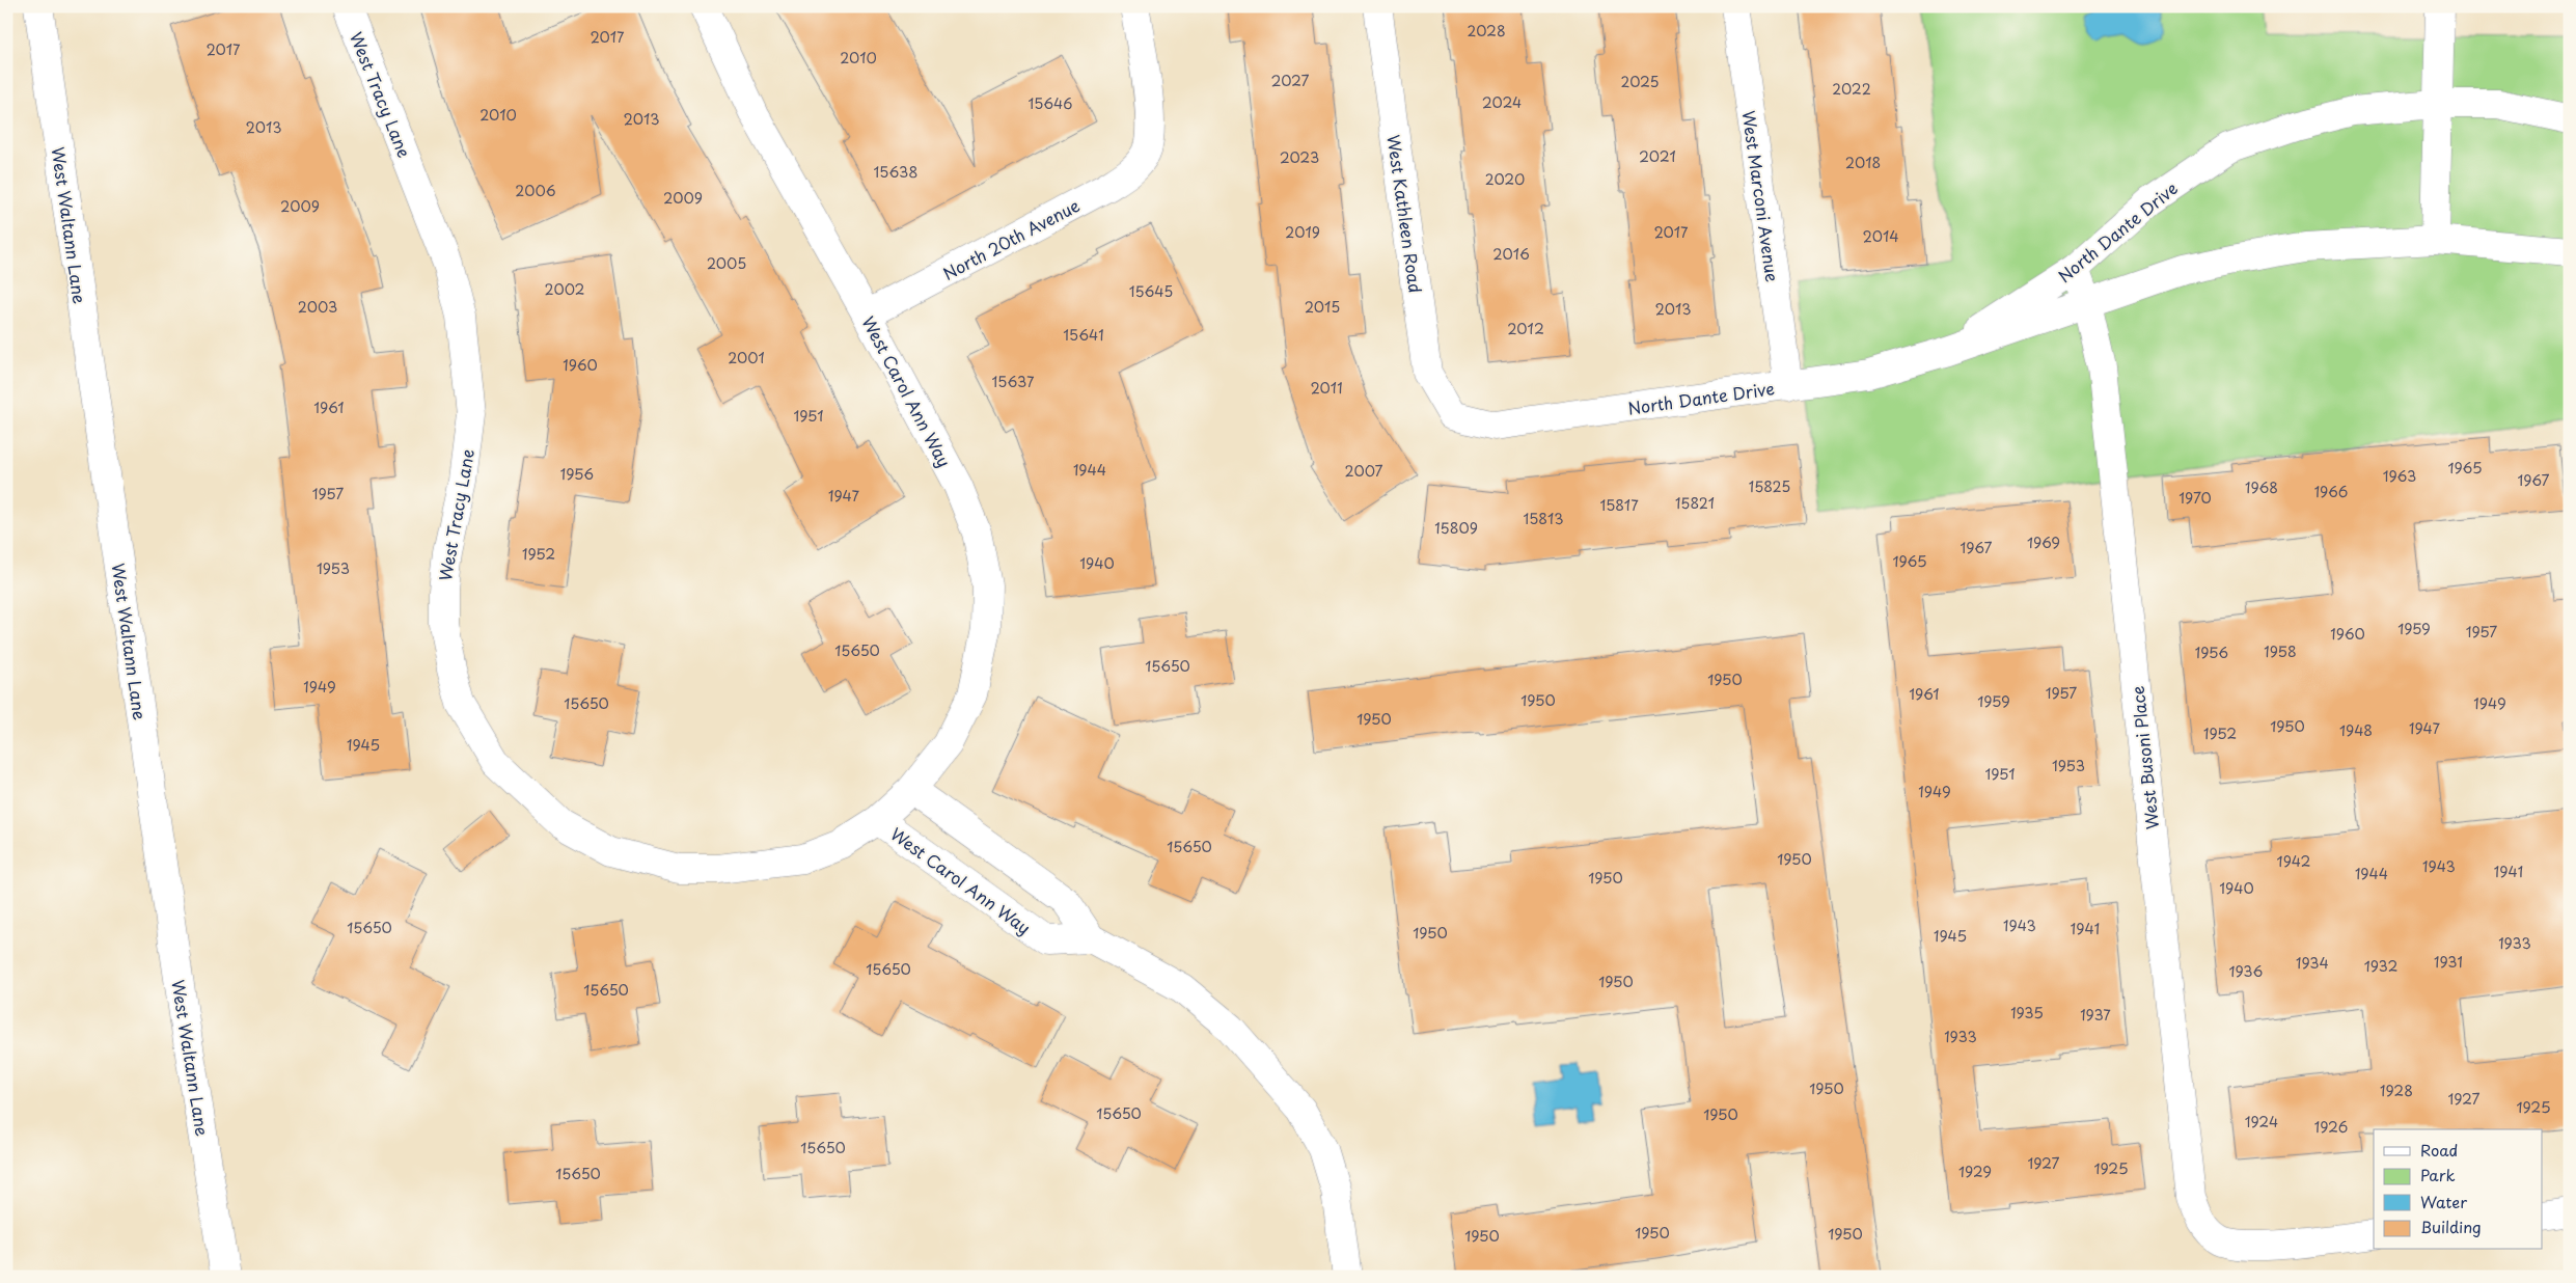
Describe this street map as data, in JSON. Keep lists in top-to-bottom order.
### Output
{
  "streets": {
    "street": [
      "West Tracy Lane",
      "West Marconi Avenue",
      "West Kathleen Road",
      "West Waltann Lane",
      "North Dante Drive",
      "North 20th Avenue",
      "West Carol Ann Way",
      "West Busoni Place"
    ]
  },
  "crossings": [
    ["West Tracy Lane", "West Carol Ann Way"],
    ["West Marconi Avenue", "North Dante Drive"],
    ["West Kathleen Road", "North Dante Drive"],
    ["North Dante Drive", "West Busoni Place"],
    ["North 20th Avenue", "West Carol Ann Way"]
  ],
  "house_numbers": [
    "2028",
    "2017",
    "2017",
    "2010",
    "2027",
    "2025",
    "2022",
    "2024",
    "15646",
    "2010",
    "2013",
    "2013",
    "2021",
    "2023",
    "2018",
    "15638",
    "2020",
    "2006",
    "2009",
    "2009",
    "2019",
    "2017",
    "2014",
    "2016",
    "2005",
    "2002",
    "15645",
    "2003",
    "2015",
    "2013",
    "2012",
    "15641",
    "2001",
    "1960",
    "15637",
    "2011",
    "1961",
    "1951",
    "1965",
    "1944",
    "2007",
    "1956",
    "1963",
    "1967",
    "15825",
    "1968",
    "1966",
    "1957",
    "1947",
    "1970",
    "15821",
    "15817",
    "15813",
    "15809",
    "1969",
    "1967",
    "1952",
    "1965",
    "1940",
    "1953",
    "1959",
    "1957",
    "1960",
    "15650",
    "1958",
    "1956",
    "15650",
    "1950",
    "1949",
    "1957",
    "1961",
    "1950",
    "1959",
    "15650",
    "1949",
    "1950",
    "1950",
    "1947",
    "1948",
    "1952",
    "1945",
    "1953",
    "1951",
    "1949",
    "15650",
    "1950",
    "1942",
    "1943",
    "1941",
    "1944",
    "1950",
    "1940",
    "1943",
    "15650",
    "1941",
    "1950",
    "1945",
    "1933",
    "1931",
    "1934",
    "1932",
    "15650",
    "1936",
    "1950",
    "15650",
    "1935",
    "1937",
    "1933",
    "1950",
    "1928",
    "1927",
    "1925",
    "15650",
    "1950",
    "1924",
    "1926",
    "15650",
    "1927",
    "1925",
    "1929",
    "15650",
    "1950",
    "1950",
    "1950"
  ],
  "legend": [
    "Road",
    "Park",
    "Water",
    "Building"
  ]
}
